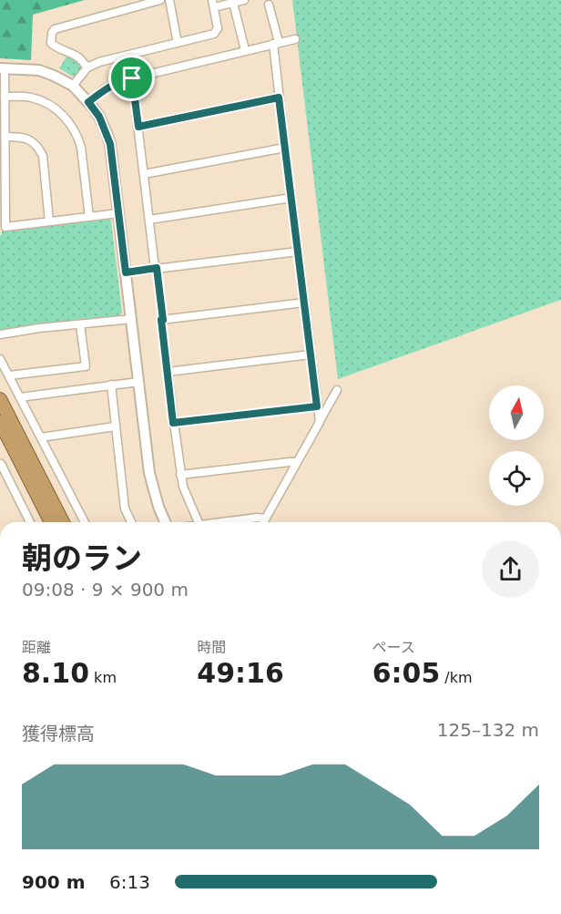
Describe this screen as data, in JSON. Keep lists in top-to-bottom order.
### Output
{
  "north": "top",
  "page": {
    "heading": ["朝のラン", "09:08 · 9 × 900 m"],
    "stats": [
      ["距離", "8.10 km"],
      ["時間", "49:16"],
      ["ペース", "6:05 /km"]
    ],
    "chart": ["獲得標高", "125–132 m"],
    "list": [
      {
        "name": "900 m",
        "note": "6:13"
      }
    ]
  }
}
